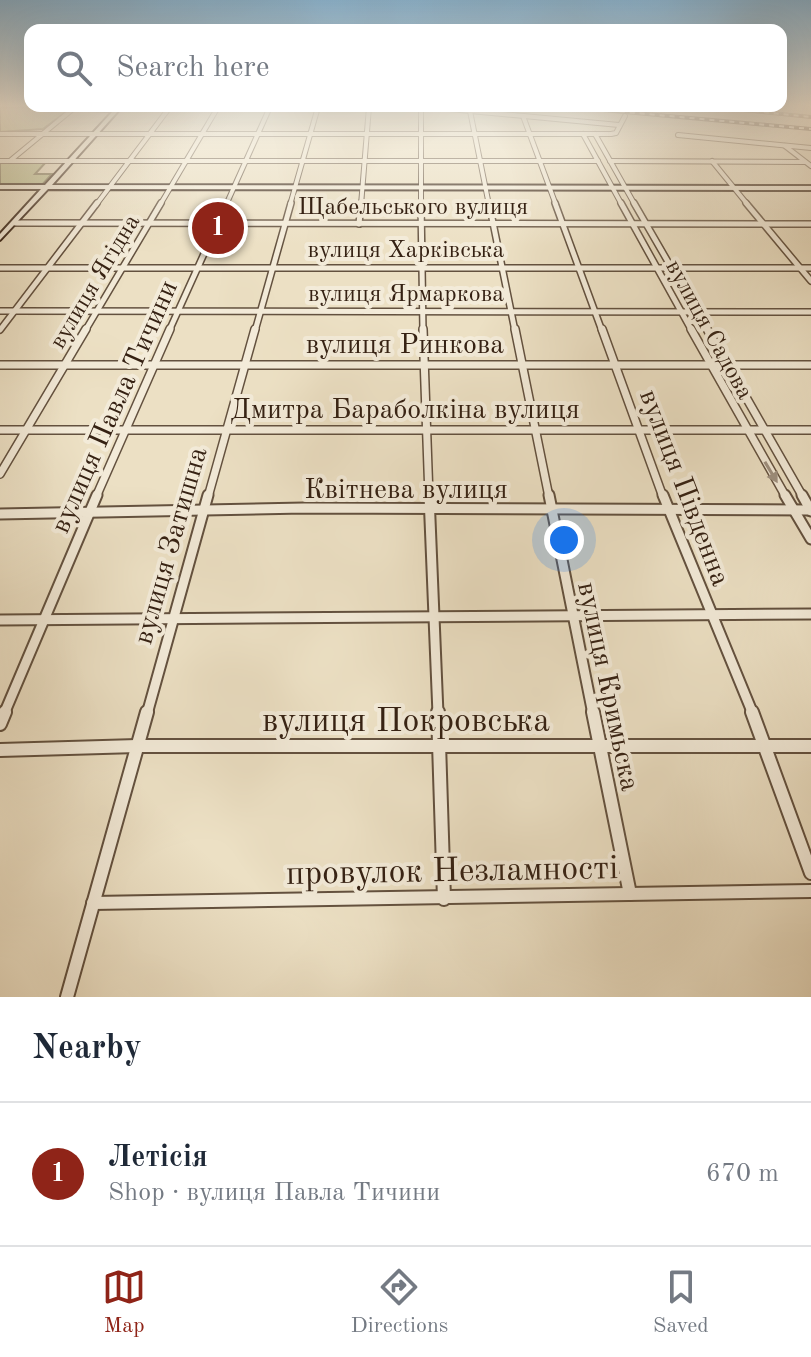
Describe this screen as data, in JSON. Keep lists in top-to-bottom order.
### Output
{
  "streets": {
    "street": [
      "Щабельського вулиця",
      "вулиця Харківська",
      "вулиця Ягідна",
      "вулиця Ярмаркова",
      "вулиця Садова",
      "вулиця Ринкова",
      "вулиця Павла Тичини",
      "Дмитра Бараболкіна вулиця",
      "вулиця Південна",
      "Квітнева вулиця",
      "вулиця Затишна",
      "вулиця Кримьска",
      "вулиця Покровська",
      "провулок Незламності"
    ]
  },
  "crossings": [
    ["Щабельського вулиця", "вулиця Ягідна"],
    ["Щабельського вулиця", "вулиця Садова"],
    ["Щабельського вулиця", "вулиця Павла Тичини"],
    ["Щабельського вулиця", "вулиця Південна"],
    ["Щабельського вулиця", "вулиця Затишна"],
    ["Щабельського вулиця", "вулиця Кримьска"],
    ["вулиця Харківська", "вулиця Ягідна"],
    ["вулиця Харківська", "вулиця Садова"],
    ["вулиця Харківська", "вулиця Павла Тичини"],
    ["вулиця Харківська", "вулиця Південна"],
    ["вулиця Харківська", "вулиця Затишна"],
    ["вулиця Харківська", "вулиця Кримьска"],
    ["вулиця Ягідна", "вулиця Ярмаркова"],
    ["вулиця Ягідна", "вулиця Ринкова"],
    ["вулиця Ягідна", "Дмитра Бараболкіна вулиця"],
    ["вулиця Ярмаркова", "вулиця Садова"],
    ["вулиця Ярмаркова", "вулиця Павла Тичини"],
    ["вулиця Ярмаркова", "вулиця Південна"],
    ["вулиця Ярмаркова", "вулиця Затишна"],
    ["вулиця Ярмаркова", "вулиця Кримьска"],
    ["вулиця Садова", "вулиця Ринкова"],
    ["вулиця Садова", "Дмитра Бараболкіна вулиця"],
    ["вулиця Садова", "Квітнева вулиця"],
    ["вулиця Ринкова", "вулиця Павла Тичини"],
    ["вулиця Ринкова", "вулиця Південна"],
    ["вулиця Ринкова", "вулиця Затишна"],
    ["вулиця Ринкова", "вулиця Кримьска"],
    ["вулиця Павла Тичини", "Дмитра Бараболкіна вулиця"],
    ["вулиця Павла Тичини", "Квітнева вулиця"],
    ["Дмитра Бараболкіна вулиця", "вулиця Південна"],
    ["Дмитра Бараболкіна вулиця", "вулиця Затишна"],
    ["Дмитра Бараболкіна вулиця", "вулиця Кримьска"],
    ["вулиця Південна", "Квітнева вулиця"],
    ["вулиця Південна", "вулиця Покровська"],
    ["Квітнева вулиця", "вулиця Затишна"],
    ["Квітнева вулиця", "вулиця Кримьска"],
    ["вулиця Затишна", "вулиця Покровська"],
    ["вулиця Затишна", "провулок Незламності"],
    ["вулиця Кримьска", "вулиця Покровська"],
    ["вулиця Кримьска", "провулок Незламності"]
  ],
  "page": {
    "search": "Search here",
    "pins": "1",
    "heading": "Nearby",
    "list": [
      {
        "mark": "1",
        "name": "Летісія",
        "note": "Shop · вулиця Павла Тичини",
        "value": "670 m"
      }
    ],
    "nav": ["Map", "Directions", "Saved"]
  }
}
